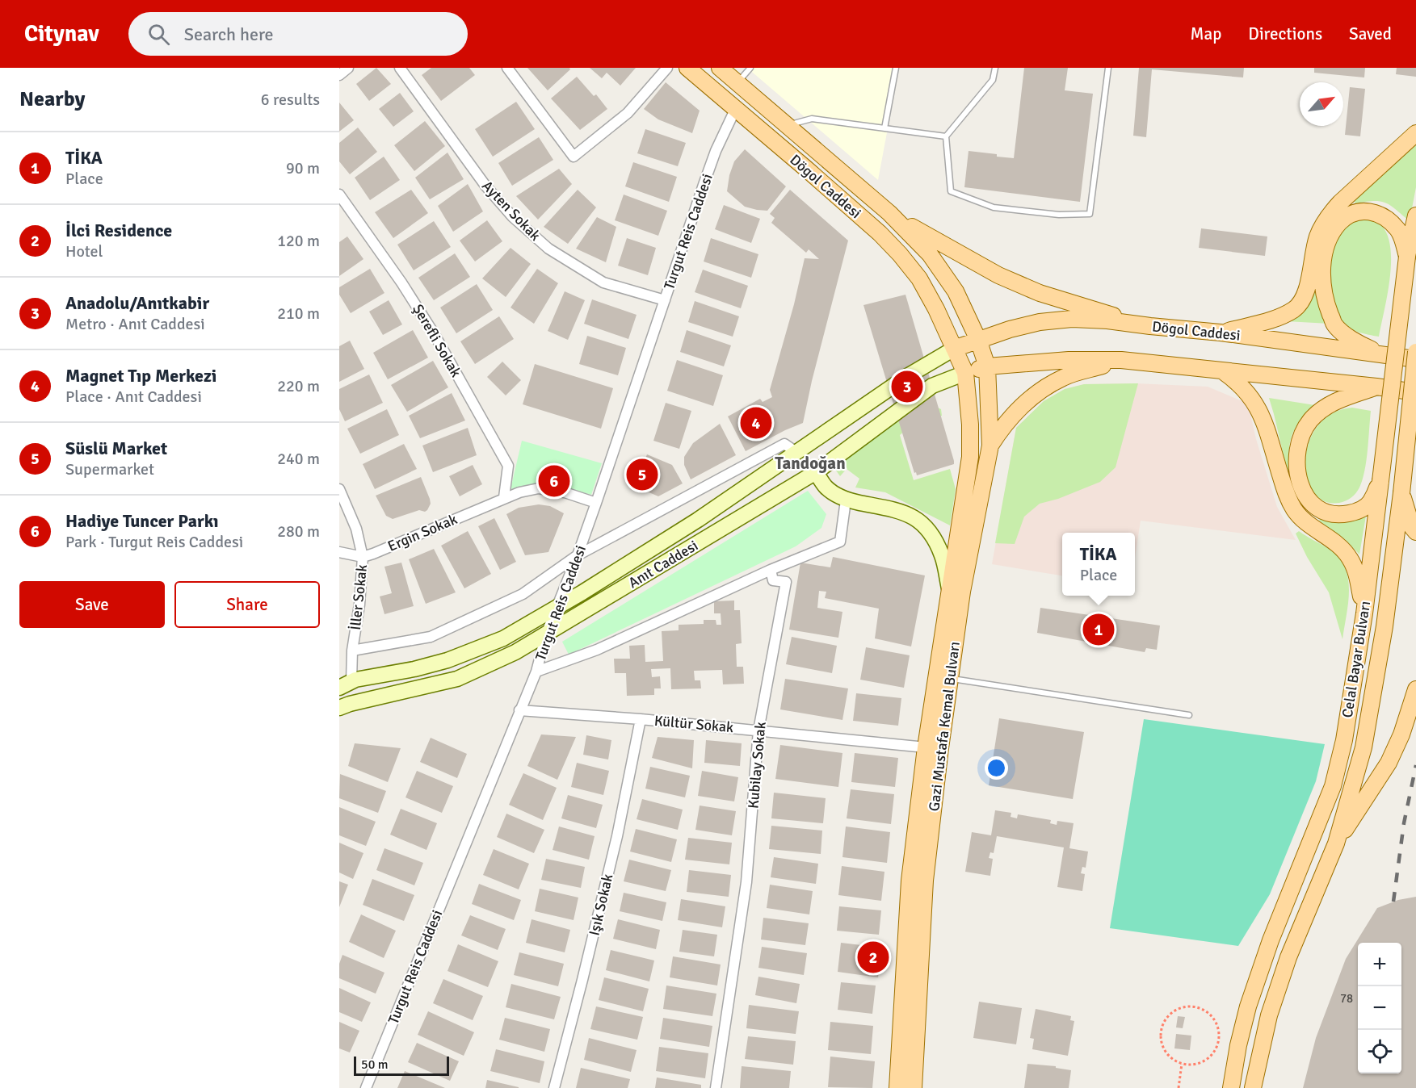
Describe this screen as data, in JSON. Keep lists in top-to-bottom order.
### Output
{
  "streets": {
    "main road": [
      "Dögol Caddesi",
      "Anıt Caddesi",
      "Celal Bayar Bulvarı",
      "Gazi Mustafa Kemal Bulvarı"
    ],
    "street": [
      "Ayten Sokak",
      "Turgut Reis Caddesi",
      "Şerefli Sokak",
      "Ergin Sokak",
      "İller Sokak",
      "Kültür Sokak",
      "Kubilay Sokak",
      "Işık Sokak"
    ]
  },
  "crossings": [
    ["Dögol Caddesi", "Turgut Reis Caddesi"],
    ["Dögol Caddesi", "Anıt Caddesi"],
    ["Dögol Caddesi", "Gazi Mustafa Kemal Bulvarı"],
    ["Ayten Sokak", "Turgut Reis Caddesi"],
    ["Turgut Reis Caddesi", "Ergin Sokak"],
    ["Turgut Reis Caddesi", "Anıt Caddesi"],
    ["Turgut Reis Caddesi", "Kültür Sokak"],
    ["Şerefli Sokak", "Ergin Sokak"],
    ["Ergin Sokak", "İller Sokak"],
    ["Anıt Caddesi", "İller Sokak"],
    ["Anıt Caddesi", "Gazi Mustafa Kemal Bulvarı"],
    ["Kültür Sokak", "Gazi Mustafa Kemal Bulvarı"],
    ["Kültür Sokak", "Kubilay Sokak"],
    ["Kültür Sokak", "Işık Sokak"]
  ],
  "districts": ["Tandoğan"],
  "house_numbers": ["78"],
  "scale_bar": "50 m",
  "north": "top right",
  "page": {
    "header": "Citynav",
    "search": "Search here",
    "nav": ["Map", "Directions", "Saved"],
    "heading": ["Nearby", "6 results"],
    "list": [
      {
        "mark": "1",
        "name": "TİKA",
        "note": "Place",
        "value": "90 m"
      },
      {
        "mark": "2",
        "name": "İlci Residence",
        "note": "Hotel",
        "value": "120 m"
      },
      {
        "mark": "3",
        "name": "Anadolu/Anıtkabir",
        "note": "Metro · Anıt Caddesi",
        "value": "210 m"
      },
      {
        "mark": "4",
        "name": "Magnet Tıp Merkezi",
        "note": "Place · Anıt Caddesi",
        "value": "220 m"
      },
      {
        "mark": "5",
        "name": "Süslü Market",
        "note": "Supermarket",
        "value": "240 m"
      },
      {
        "mark": "6",
        "name": "Hadiye Tuncer Parkı",
        "note": "Park · Turgut Reis Caddesi",
        "value": "280 m"
      }
    ],
    "pins": [
      "3",
      "4",
      "5",
      "6",
      "1",
      "2"
    ],
    "popup": ["TİKA", "Place"],
    "buttons": ["Save", "Share"],
    "map_buttons": ["+", "−"],
    "scale": "50 m"
  }
}
